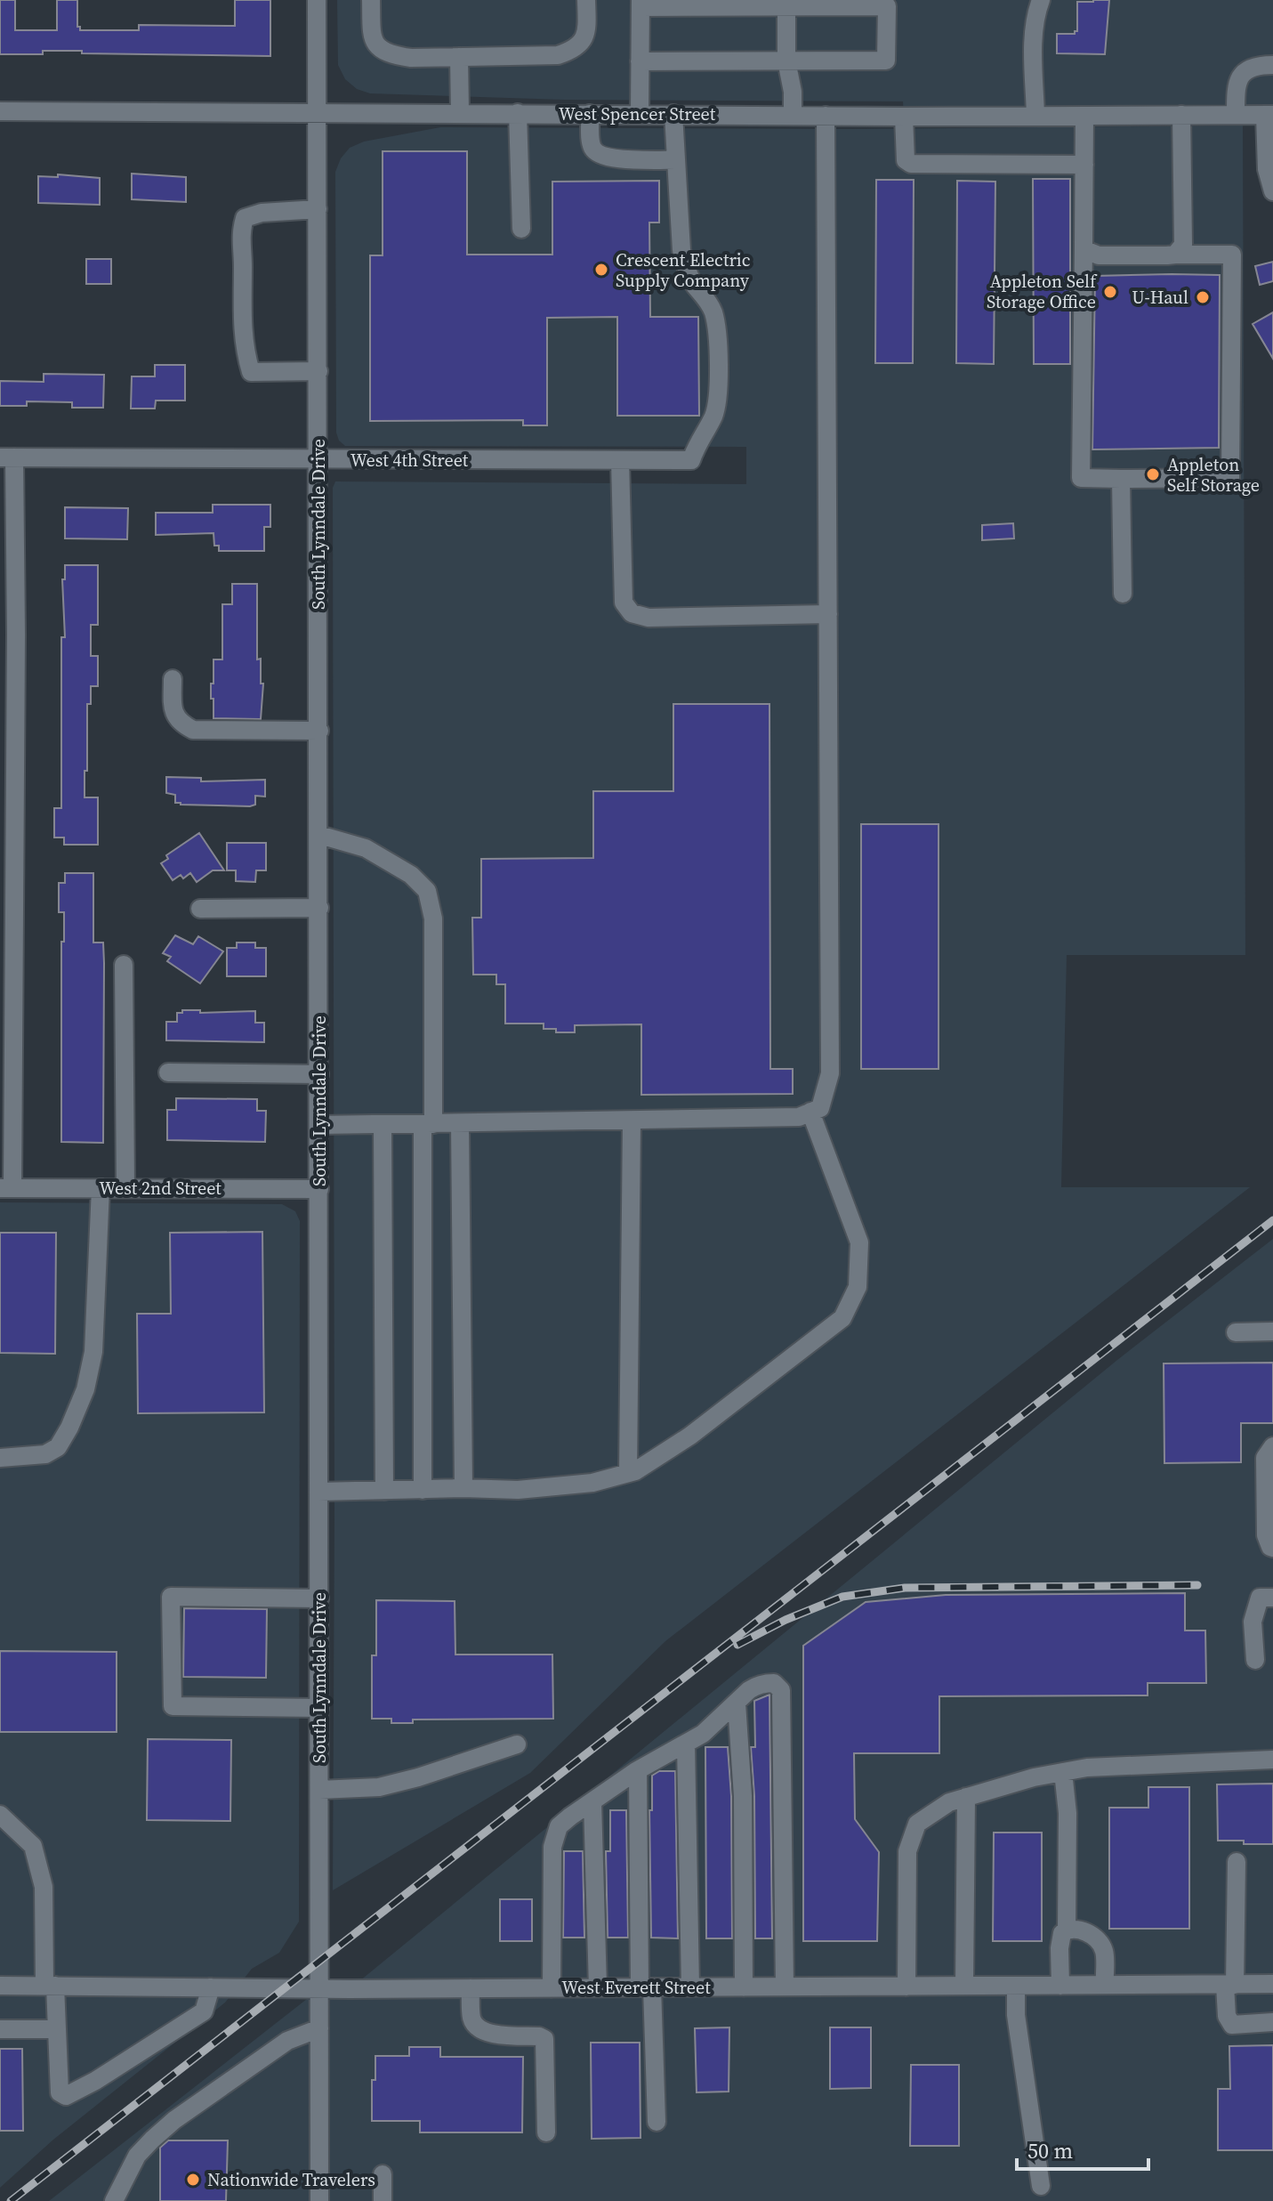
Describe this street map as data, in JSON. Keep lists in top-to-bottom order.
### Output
{
  "streets": {
    "street": [
      "West Spencer Street",
      "West 4th Street",
      "South Lynndale Drive",
      "West 2nd Street",
      "West Everett Street"
    ]
  },
  "crossings": [
    ["West Spencer Street", "South Lynndale Drive"],
    ["West 4th Street", "South Lynndale Drive"],
    ["South Lynndale Drive", "West 2nd Street"],
    ["South Lynndale Drive", "West Everett Street"]
  ],
  "places": [
    "Crescent Electric Supply Company",
    "Appleton Self Storage Office",
    "U-Haul",
    "Appleton Self Storage",
    "Nationwide Travelers"
  ],
  "scale_bar": "50 m"
}
